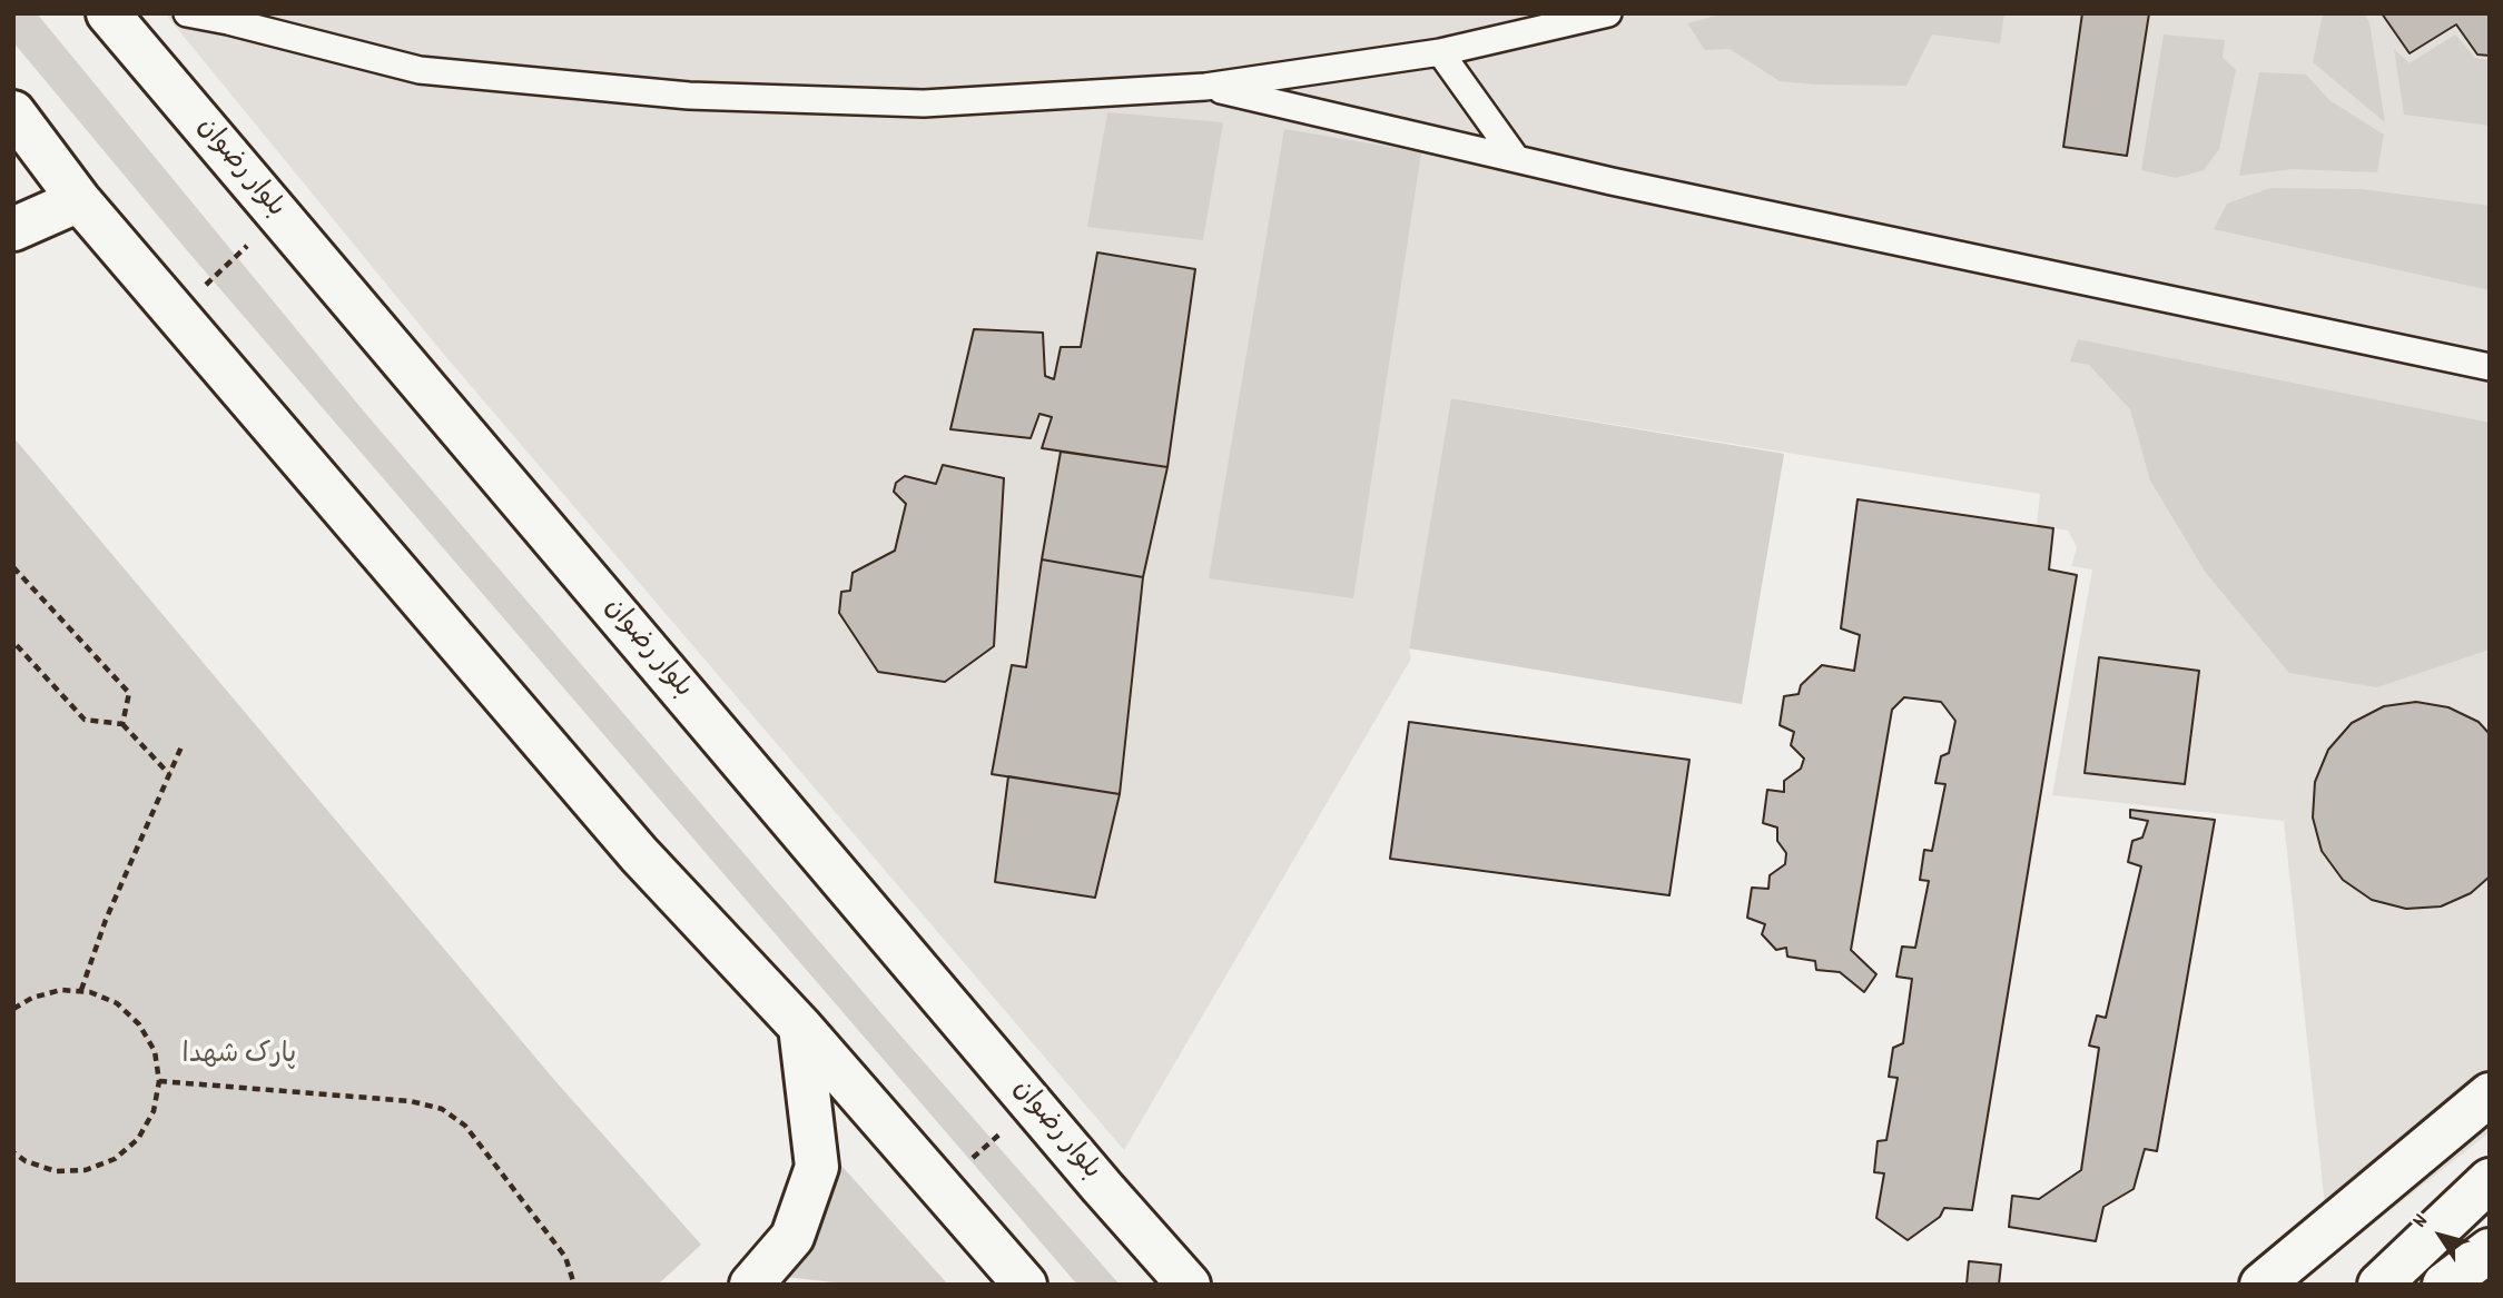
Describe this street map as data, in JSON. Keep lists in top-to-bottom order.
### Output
{
  "streets": {
    "main road": ["بلوار رضوان"]
  },
  "parks": ["پارک شهدا"],
  "north": "top left"
}
